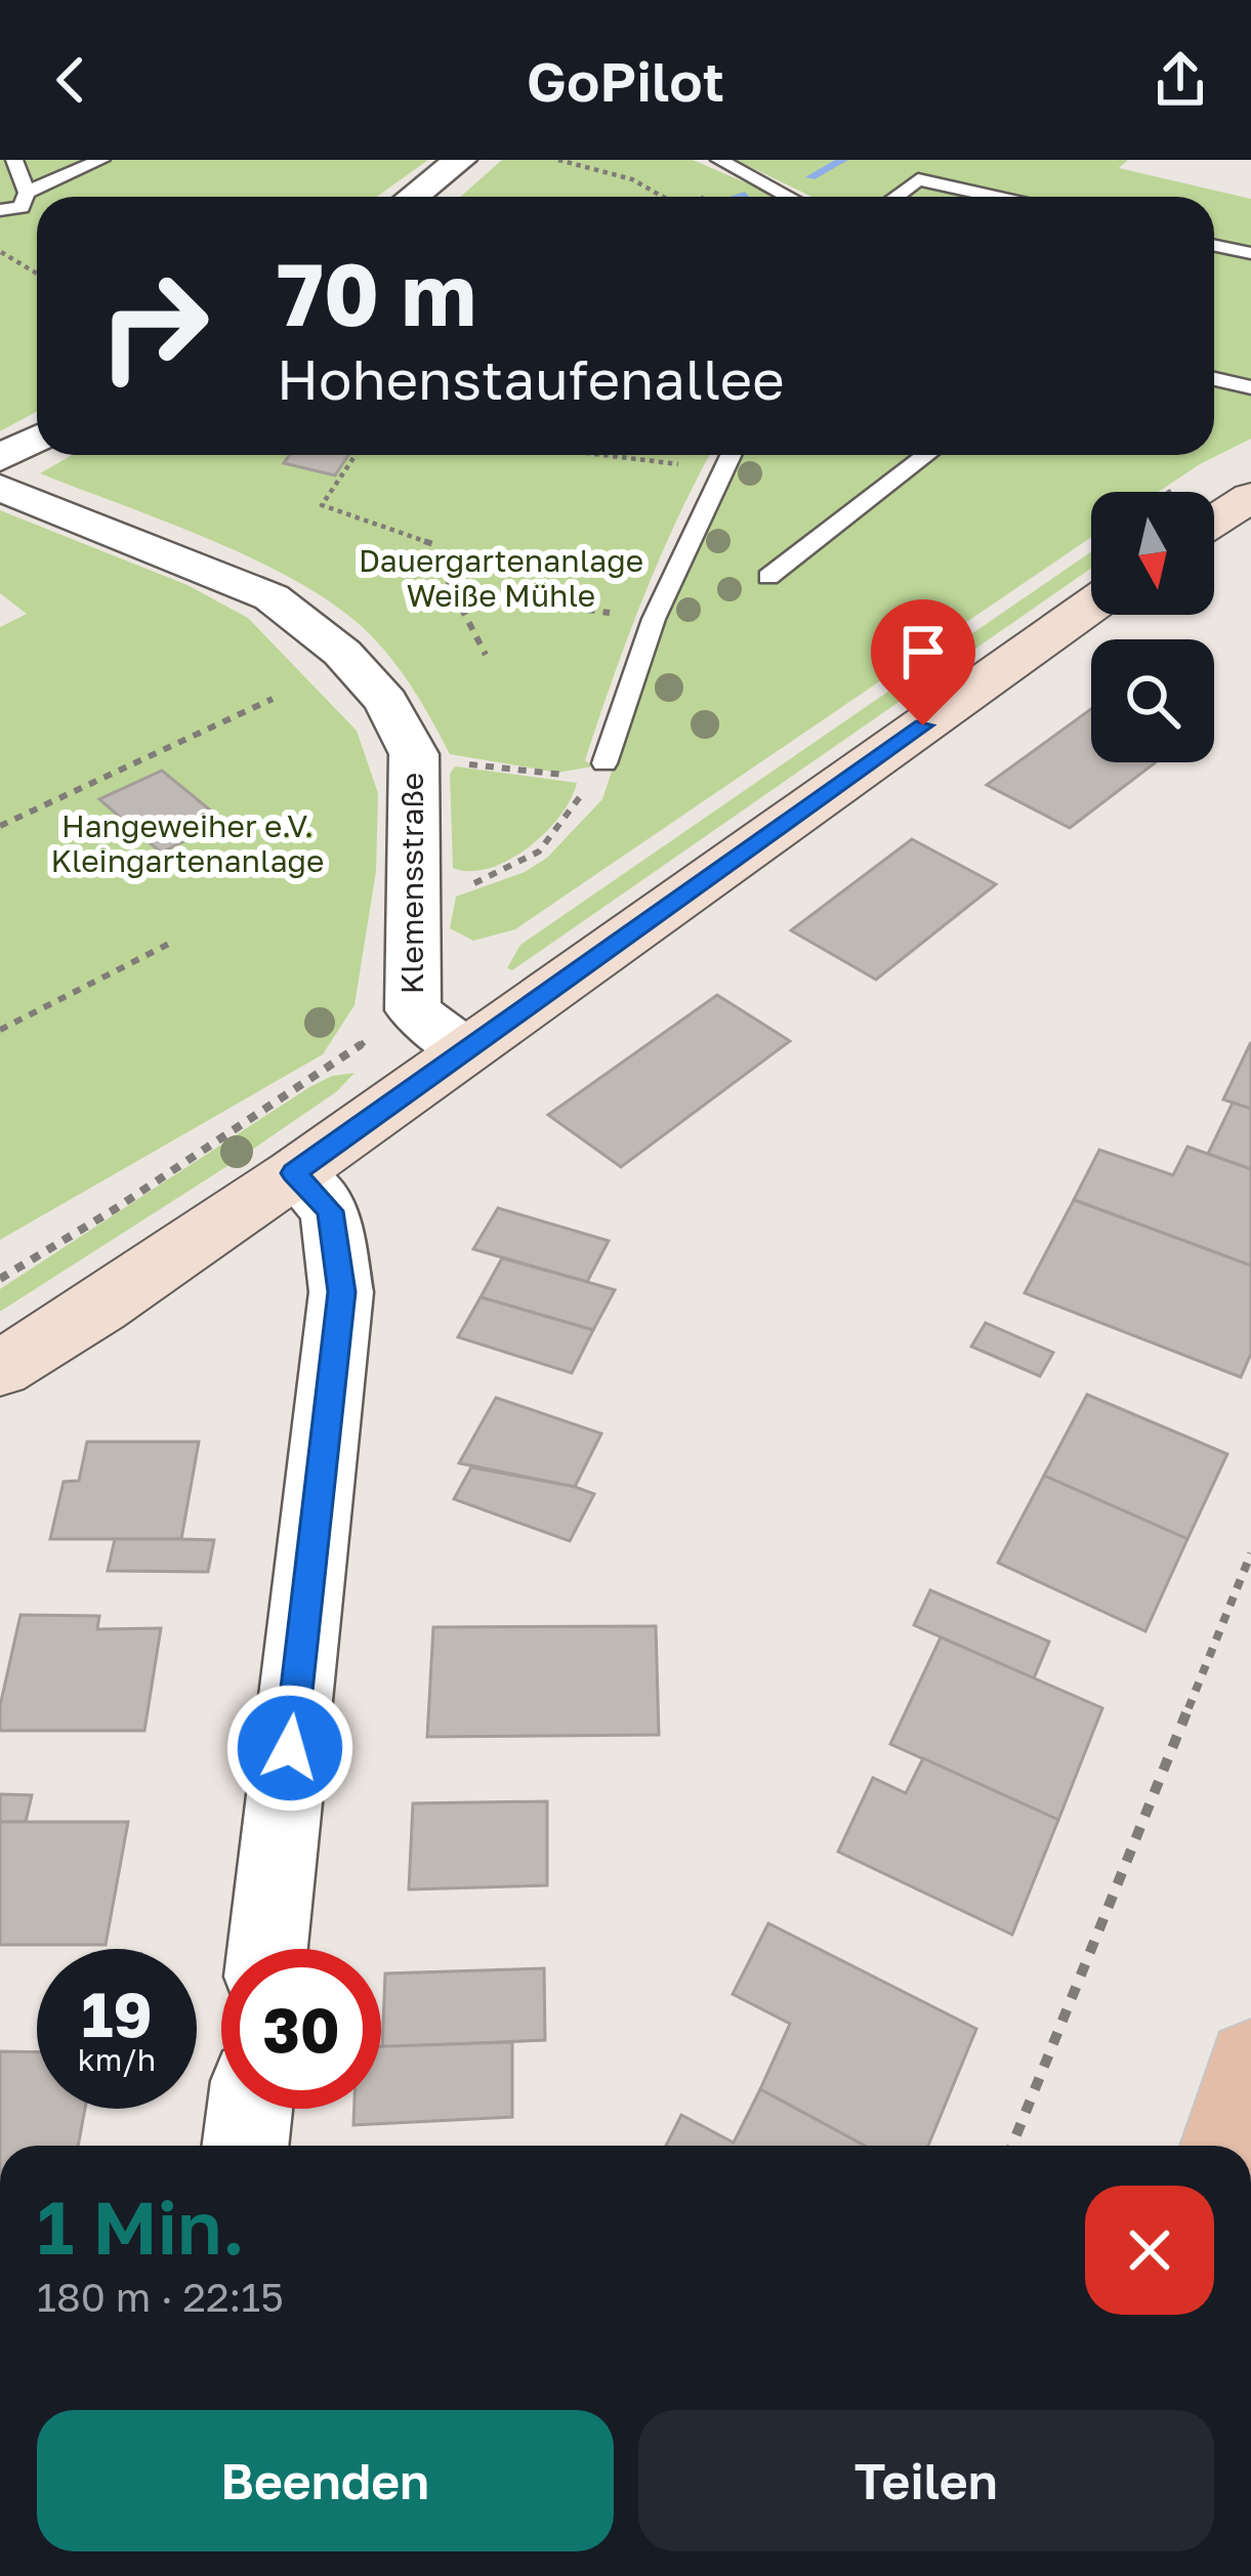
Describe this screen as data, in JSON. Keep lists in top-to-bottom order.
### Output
{
  "streets": {
    "street": ["Klemensstraße"]
  },
  "parks": ["Dauergartenanlage Weiße Mühle", "Hangeweiher e.V. Kleingartenanlage"],
  "north": "bottom",
  "page": {
    "header": "GoPilot",
    "turn": ["70 m", "Hohenstaufenallee"],
    "speed": "19 km/h",
    "limit": "30",
    "heading": ["1 Min.", "180 m · 22:15"],
    "buttons": ["Beenden", "Teilen"]
  }
}
